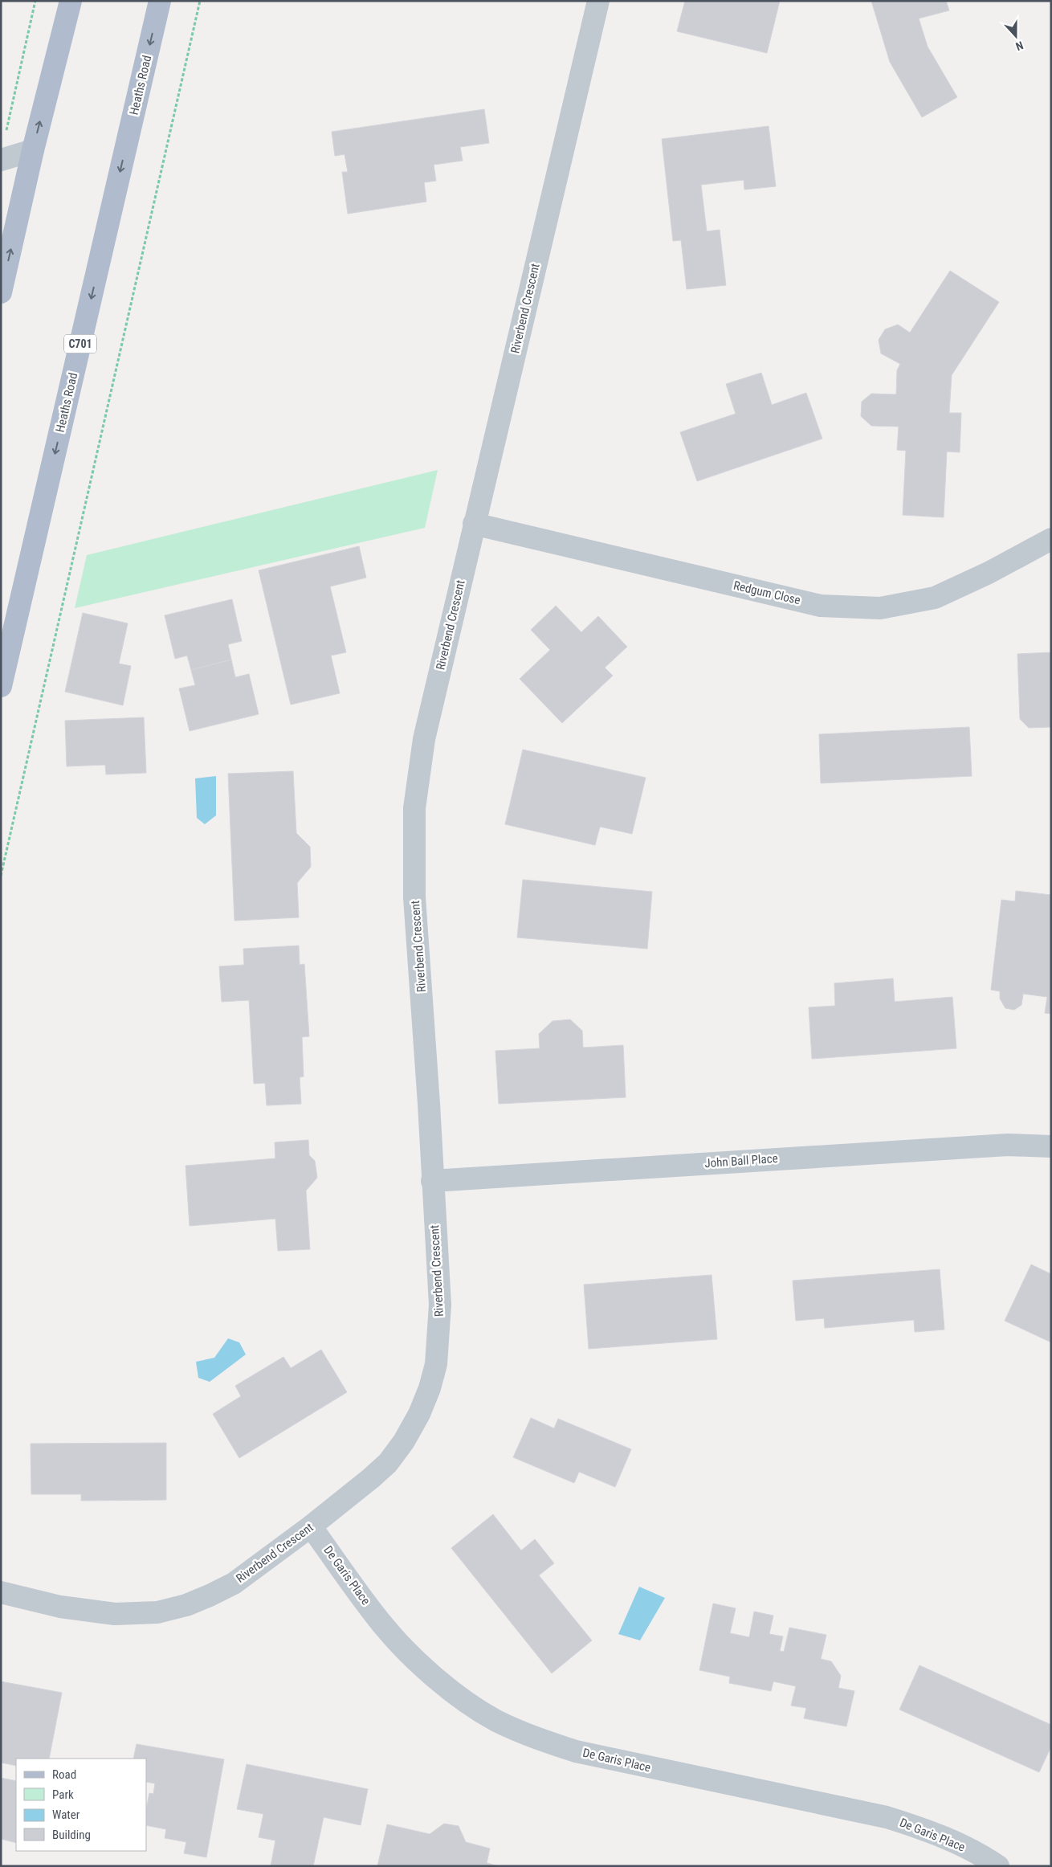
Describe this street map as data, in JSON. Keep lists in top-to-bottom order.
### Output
{
  "streets": {
    "main road": ["Heaths Road", "C701"],
    "street": [
      "Riverbend Crescent",
      "Redgum Close",
      "John Ball Place",
      "De Garis Place"
    ]
  },
  "crossings": [
    ["Riverbend Crescent", "Redgum Close"],
    ["Riverbend Crescent", "John Ball Place"],
    ["Riverbend Crescent", "De Garis Place"]
  ],
  "legend": [
    "Road",
    "Park",
    "Water",
    "Building"
  ],
  "north": "bottom"
}
